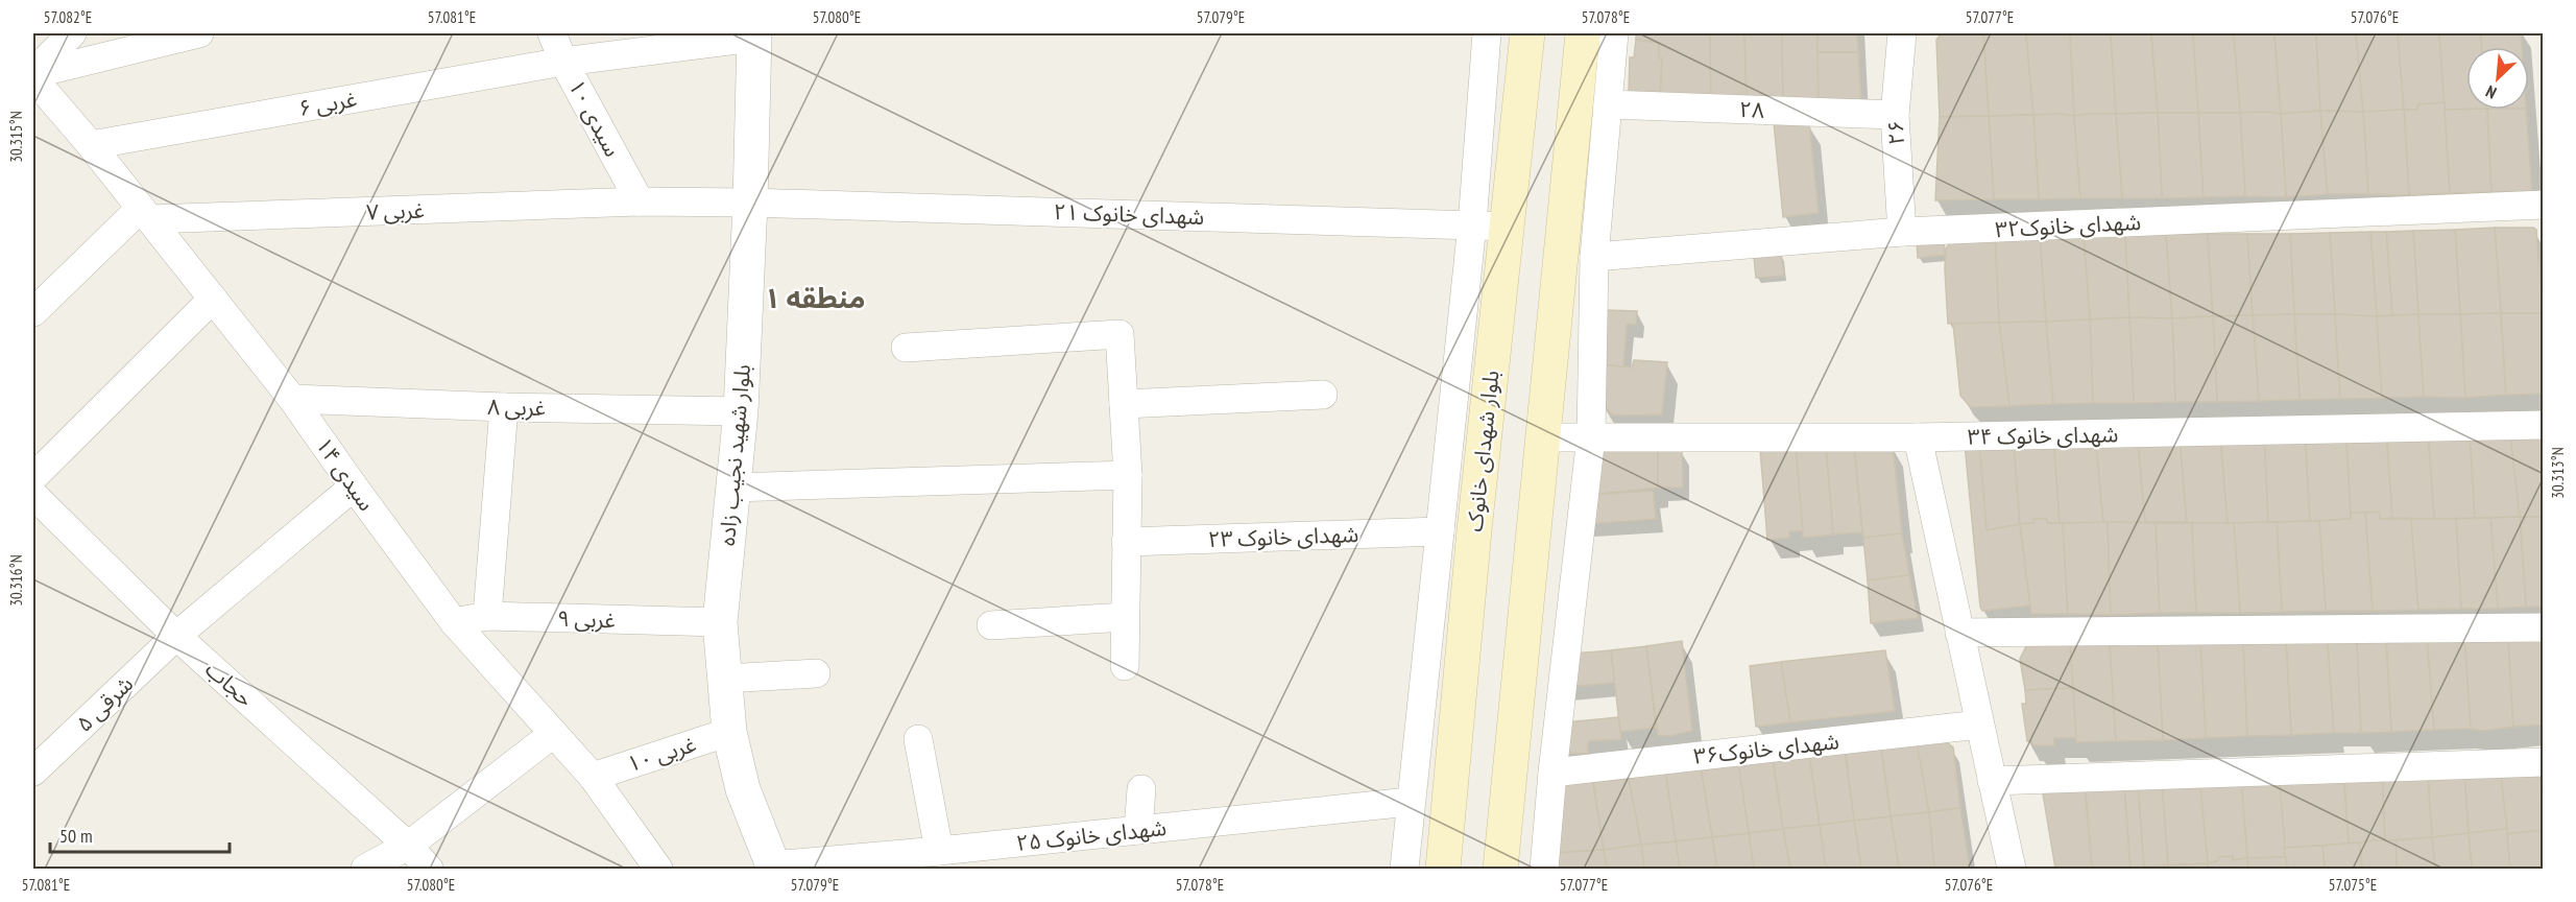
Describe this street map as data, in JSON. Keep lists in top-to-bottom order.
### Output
{
  "streets": {
    "main road": ["بلوار شهدای خانوک"],
    "street": [
      "غربی ۶",
      "۲۸",
      "سیدی ۱۰",
      "۲۶",
      "غربی ۷",
      "شهدای خانوک ۲۱",
      "شهدای خانوک۳۲",
      "غربی ۸",
      "۳۴ شهدای خانوک",
      "بلوار شهید نجیب زاده",
      "سیدی ۱۴",
      "شهدای خانوک ۲۳",
      "غربی ۹",
      "حجاب",
      "شرقی ۵",
      "شهدای خانوک۳۶",
      "غربی ۱۰",
      "شهدای خانوک ۲۵"
    ]
  },
  "crossings": [
    ["غربی ۶", "سیدی ۱۰"],
    ["غربی ۶", "بلوار شهید نجیب زاده"],
    ["غربی ۶", "سیدی ۱۴"],
    ["۲۸", "۲۶"],
    ["سیدی ۱۰", "غربی ۷"],
    ["۲۶", "شهدای خانوک۳۲"],
    ["غربی ۷", "سیدی ۱۴"],
    ["شهدای خانوک ۲۱", "بلوار شهدای خانوک"],
    ["شهدای خانوک ۲۱", "بلوار شهید نجیب زاده"],
    ["غربی ۸", "بلوار شهید نجیب زاده"],
    ["غربی ۸", "سیدی ۱۴"],
    ["بلوار شهید نجیب زاده", "غربی ۹"],
    ["بلوار شهید نجیب زاده", "غربی ۱۰"],
    ["بلوار شهید نجیب زاده", "شهدای خانوک ۲۵"],
    ["سیدی ۱۴", "غربی ۹"],
    ["سیدی ۱۴", "شرقی ۵"],
    ["سیدی ۱۴", "غربی ۱۰"],
    ["حجاب", "شرقی ۵"]
  ],
  "districts": ["منطقه ۱"],
  "scale_bar": "50 m",
  "north": "bottom left",
  "coordinates": [
    "57.082°E",
    "57.081°E",
    "57.080°E",
    "57.079°E",
    "57.078°E",
    "57.077°E",
    "57.076°E",
    "30.315°N",
    "30.313°N",
    "30.316°N",
    "57.075°E"
  ]
}
